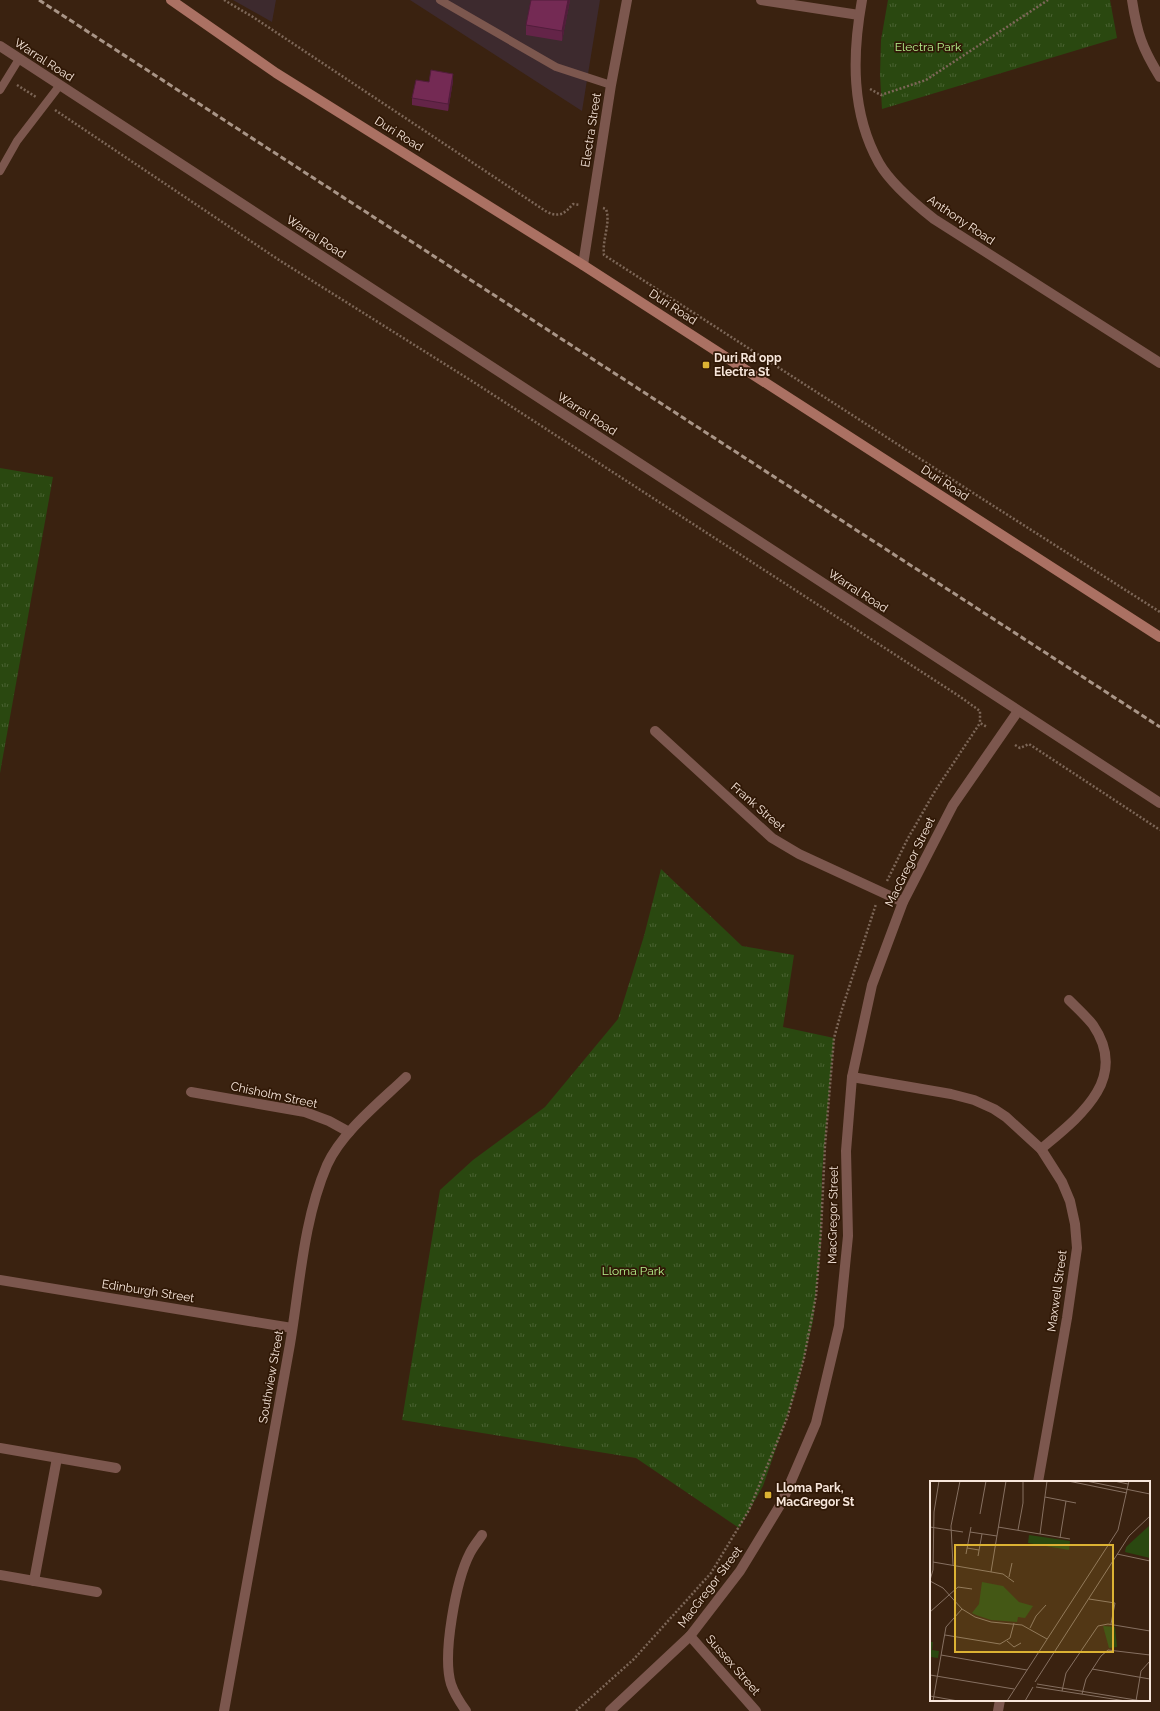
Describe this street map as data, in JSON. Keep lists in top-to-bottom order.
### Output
{
  "streets": {
    "main road": ["Duri Road"],
    "street": [
      "Warral Road",
      "Electra Street",
      "Anthony Road",
      "Frank Street",
      "MacGregor Street",
      "Chisholm Street",
      "Edinburgh Street",
      "Maxwell Street",
      "Southview Street",
      "Sussex Street"
    ]
  },
  "crossings": [
    ["Warral Road", "MacGregor Street"],
    ["Electra Street", "Duri Road"],
    ["Frank Street", "MacGregor Street"],
    ["MacGregor Street", "Maxwell Street"],
    ["MacGregor Street", "Sussex Street"],
    ["Chisholm Street", "Southview Street"],
    ["Edinburgh Street", "Southview Street"]
  ],
  "parks": ["Electra Park", "Lloma Park"],
  "places": {
    "transit": ["Duri Rd opp Electra St", "Lloma Park, MacGregor St"]
  }
}
